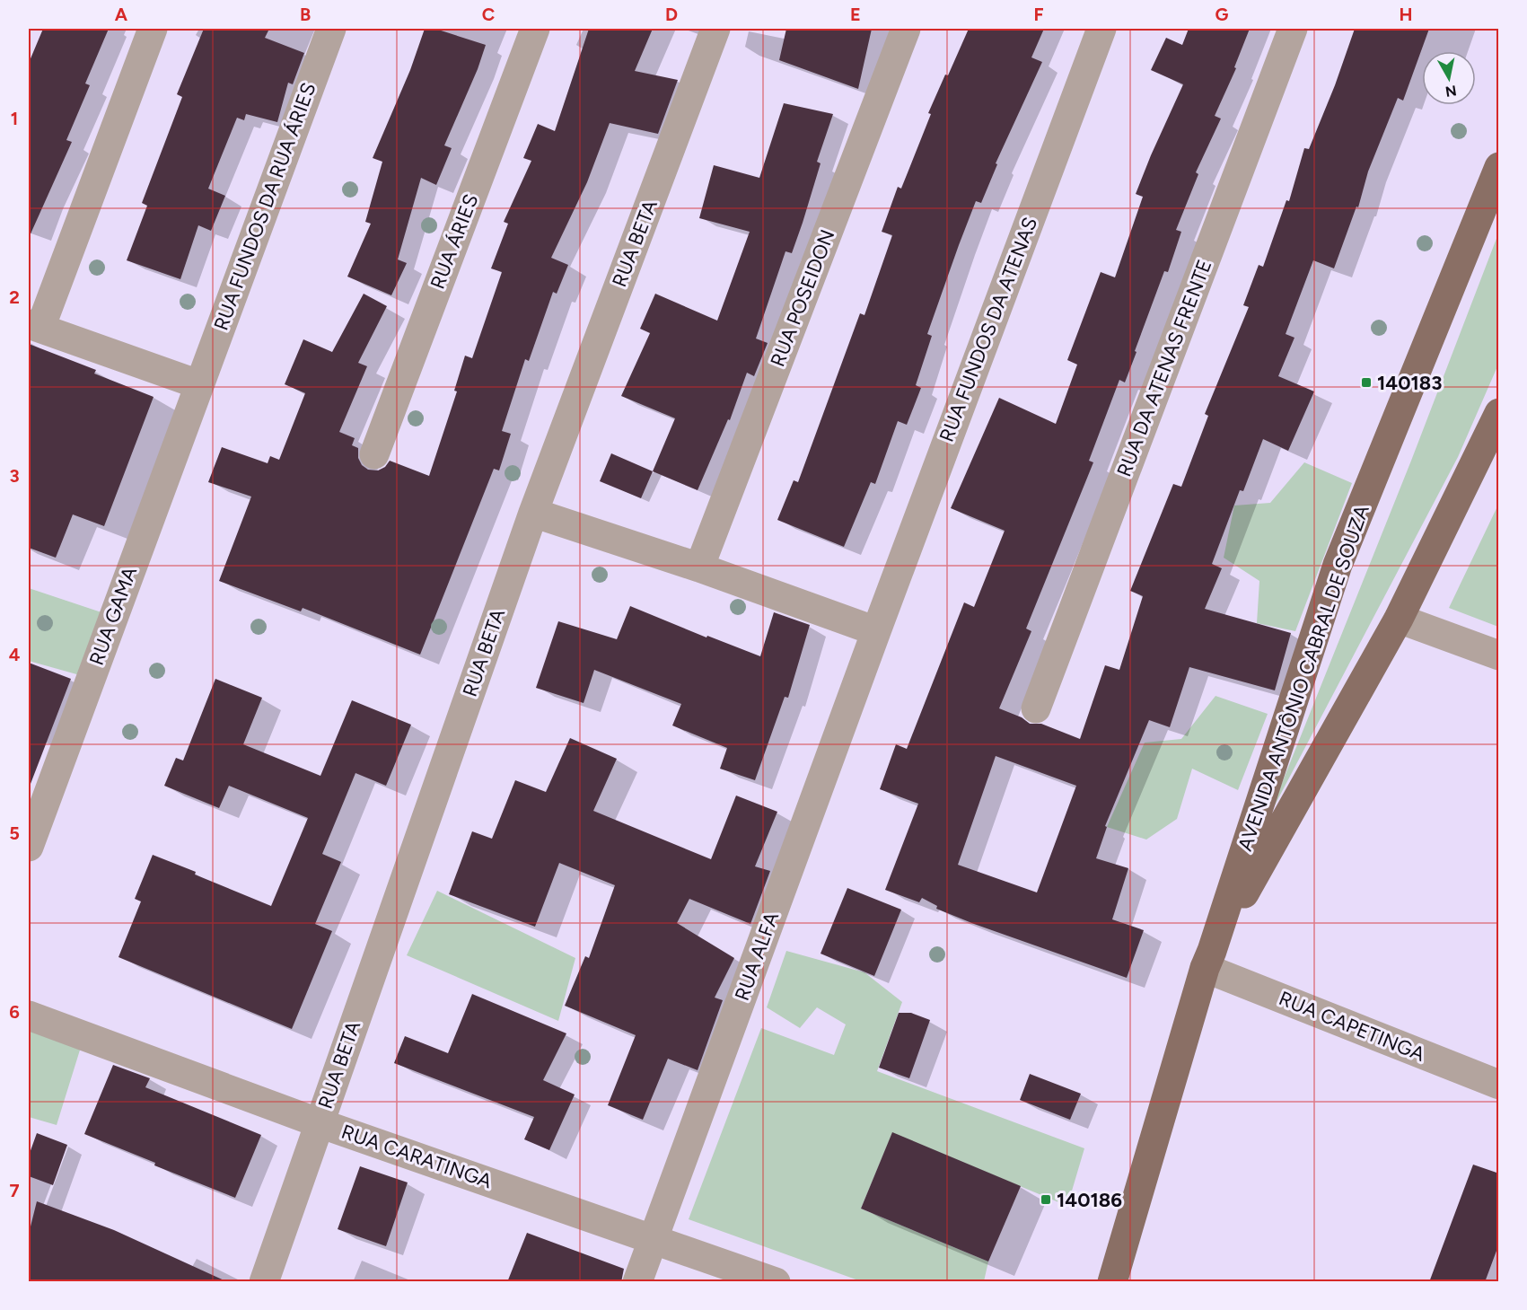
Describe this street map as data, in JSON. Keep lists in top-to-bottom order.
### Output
{
  "streets": {
    "main road": ["AVENIDA ANTÔNIO CABRAL DE SOUZA"],
    "street": [
      "RUA FUNDOS DA RUA ÁRIES",
      "RUA ÁRIES",
      "RUA BETA",
      "RUA POSEIDON",
      "RUA FUNDOS DA ATENAS",
      "RUA DA ATENAS FRENTE",
      "RUA GAMA",
      "RUA ALFA",
      "RUA CAPETINGA",
      "RUA CARATINGA"
    ]
  },
  "crossings": [
    ["RUA FUNDOS DA RUA ÁRIES", "RUA GAMA"],
    ["RUA BETA", "RUA CARATINGA"],
    ["RUA FUNDOS DA ATENAS", "RUA ALFA"],
    ["AVENIDA ANTÔNIO CABRAL DE SOUZA", "RUA CAPETINGA"],
    ["RUA ALFA", "RUA CARATINGA"]
  ],
  "places": {
    "transit": ["140183", "140186"]
  },
  "north": "bottom",
  "grid": {
    "columns": [
      "A",
      "B",
      "C",
      "D",
      "E",
      "F",
      "G",
      "H"
    ],
    "rows": [
      "1",
      "2",
      "3",
      "4",
      "5",
      "6",
      "7"
    ]
  }
}
